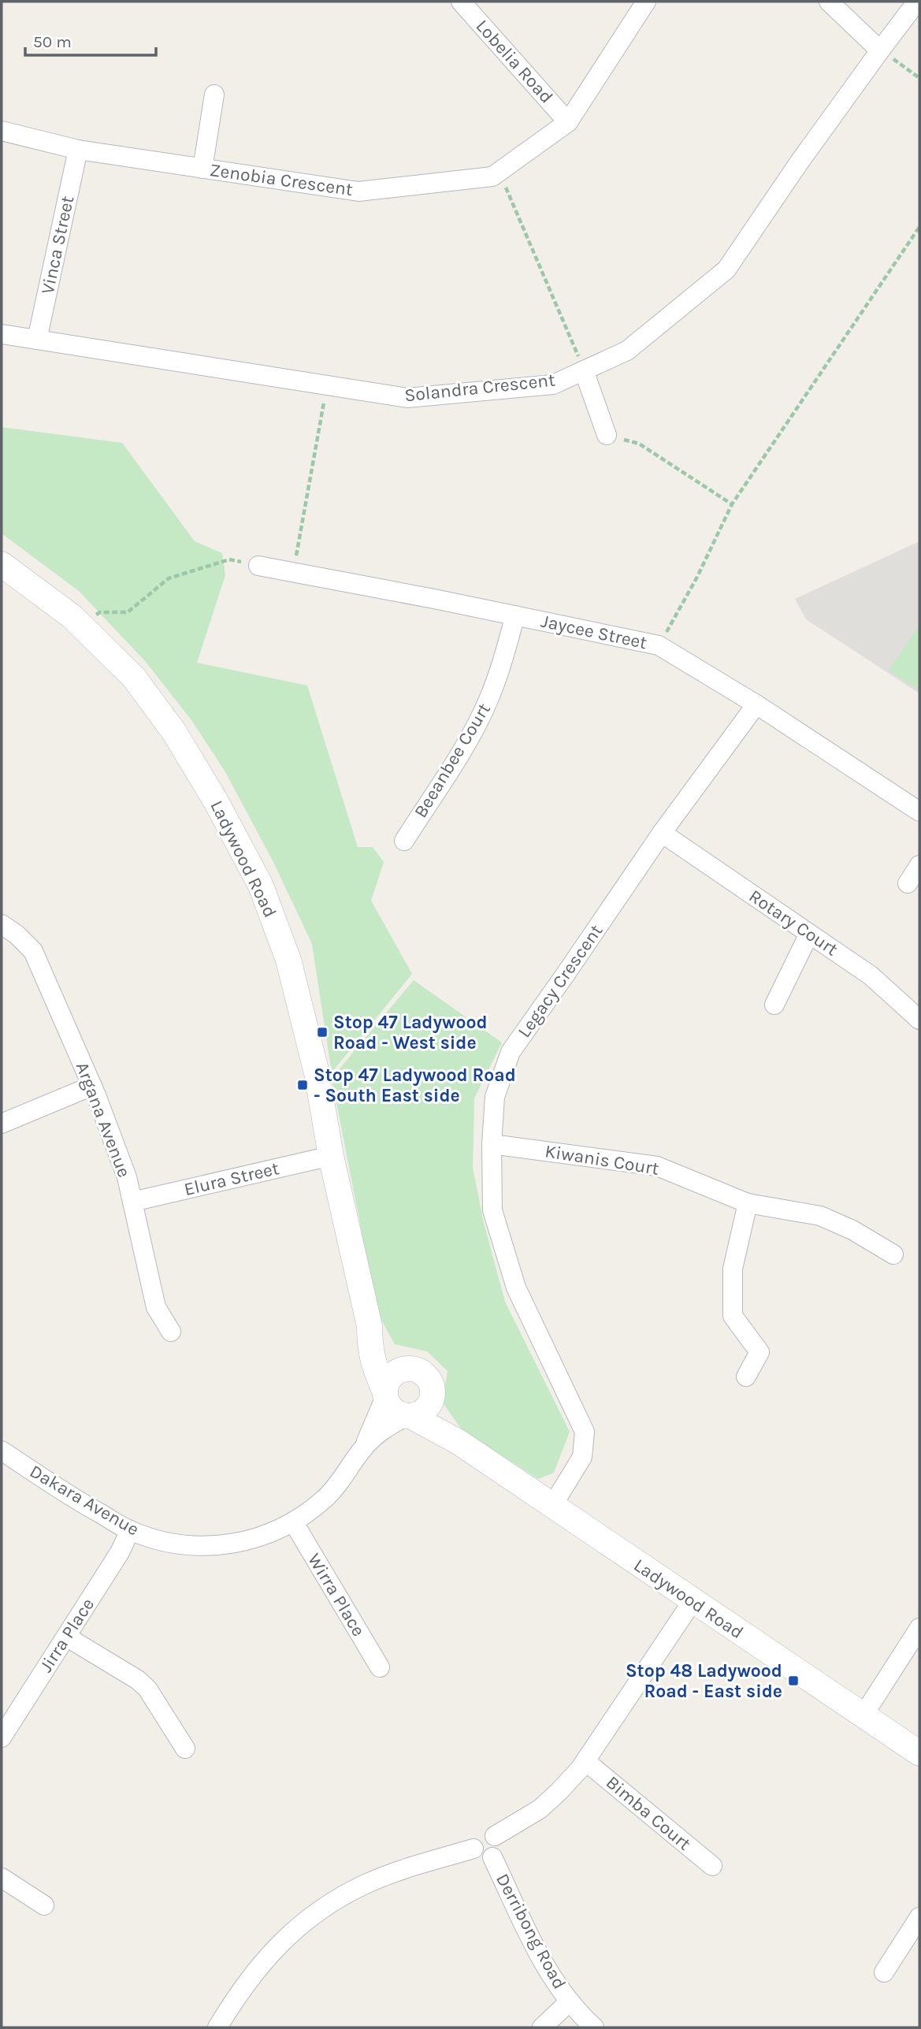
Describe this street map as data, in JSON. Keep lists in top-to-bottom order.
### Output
{
  "streets": {
    "street": [
      "Lobelia Road",
      "Zenobia Crescent",
      "Vinca Street",
      "Solandra Crescent",
      "Jaycee Street",
      "Beeanbee Court",
      "Ladywood Road",
      "Rotary Court",
      "Legacy Crescent",
      "Argana Avenue",
      "Kiwanis Court",
      "Elura Street",
      "Dakara Avenue",
      "Wirra Place",
      "Jirra Place",
      "Bimba Court",
      "Derribong Road"
    ]
  },
  "crossings": [
    ["Lobelia Road", "Zenobia Crescent"],
    ["Zenobia Crescent", "Vinca Street"],
    ["Vinca Street", "Solandra Crescent"],
    ["Jaycee Street", "Beeanbee Court"],
    ["Jaycee Street", "Legacy Crescent"],
    ["Ladywood Road", "Legacy Crescent"],
    ["Ladywood Road", "Elura Street"],
    ["Ladywood Road", "Dakara Avenue"],
    ["Rotary Court", "Legacy Crescent"],
    ["Legacy Crescent", "Kiwanis Court"],
    ["Argana Avenue", "Elura Street"],
    ["Dakara Avenue", "Wirra Place"],
    ["Dakara Avenue", "Jirra Place"]
  ],
  "places": {
    "transit": ["Stop 47 Ladywood Road - West side", "Stop 47 Ladywood Road - South East side", "Stop 48 Ladywood Road - East side"]
  },
  "scale_bar": "50 m"
}
